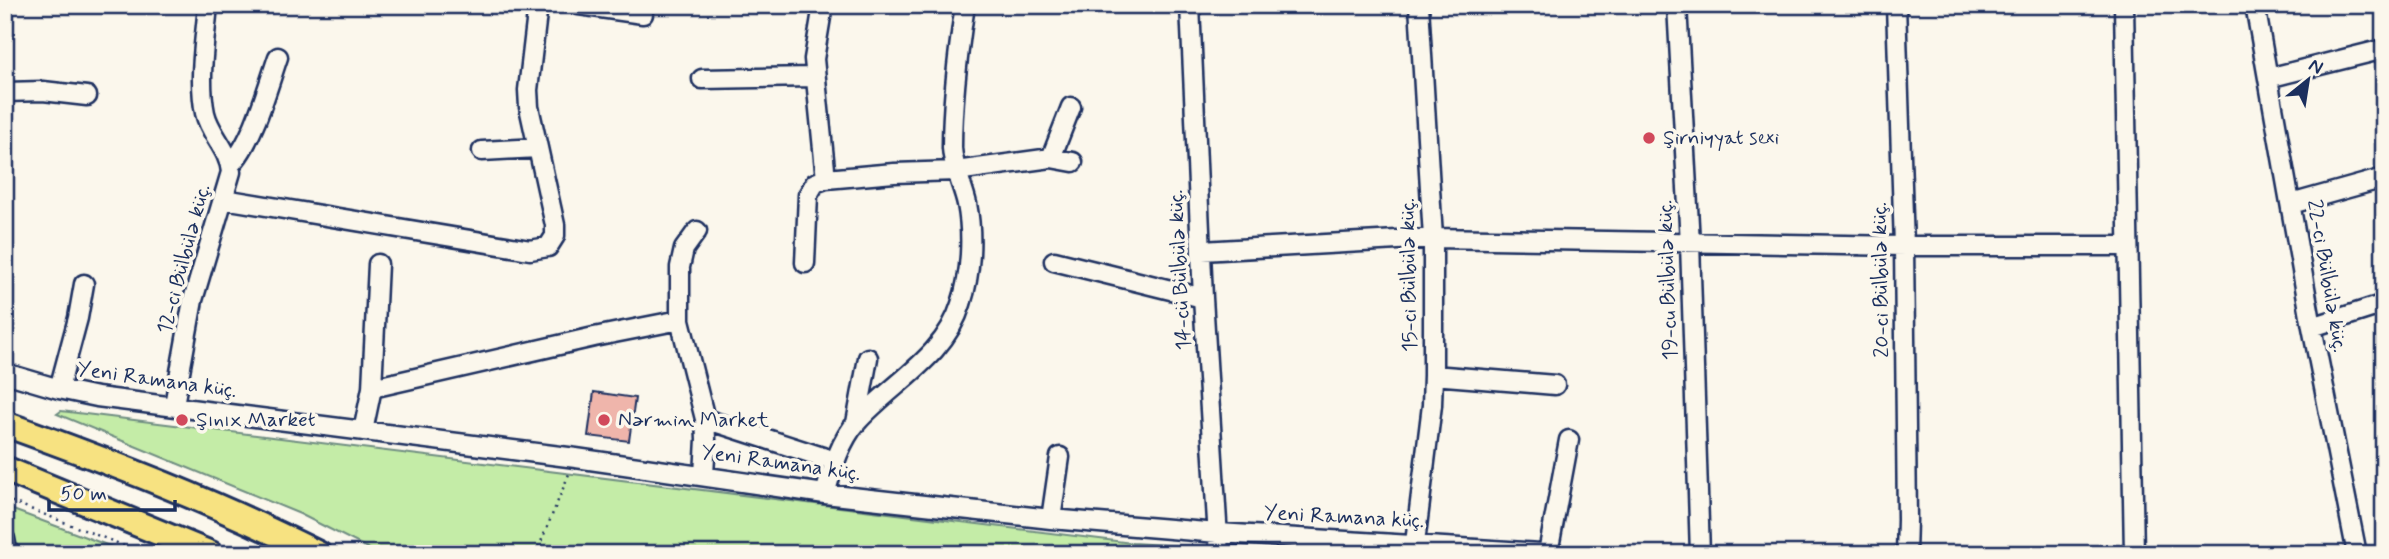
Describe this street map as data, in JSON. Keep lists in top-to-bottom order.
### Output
{
  "streets": {
    "street": [
      "12-ci Bülbülə küç.",
      "14-cü Bülbülə küç.",
      "15-ci Bülbülə küç.",
      "22-ci Bülbülə küç.",
      "19-cu Bülbülə küç.",
      "20-ci Bülbülə küç.",
      "Yeni Ramana küç."
    ]
  },
  "crossings": [
    ["12-ci Bülbülə küç.", "Yeni Ramana küç."],
    ["14-cü Bülbülə küç.", "Yeni Ramana küç."],
    ["15-ci Bülbülə küç.", "Yeni Ramana küç."]
  ],
  "places": ["Şirniyyat sexi", "Şınıx Market", "Nərmin Market"],
  "scale_bar": "50 m",
  "north": "top right"
}
